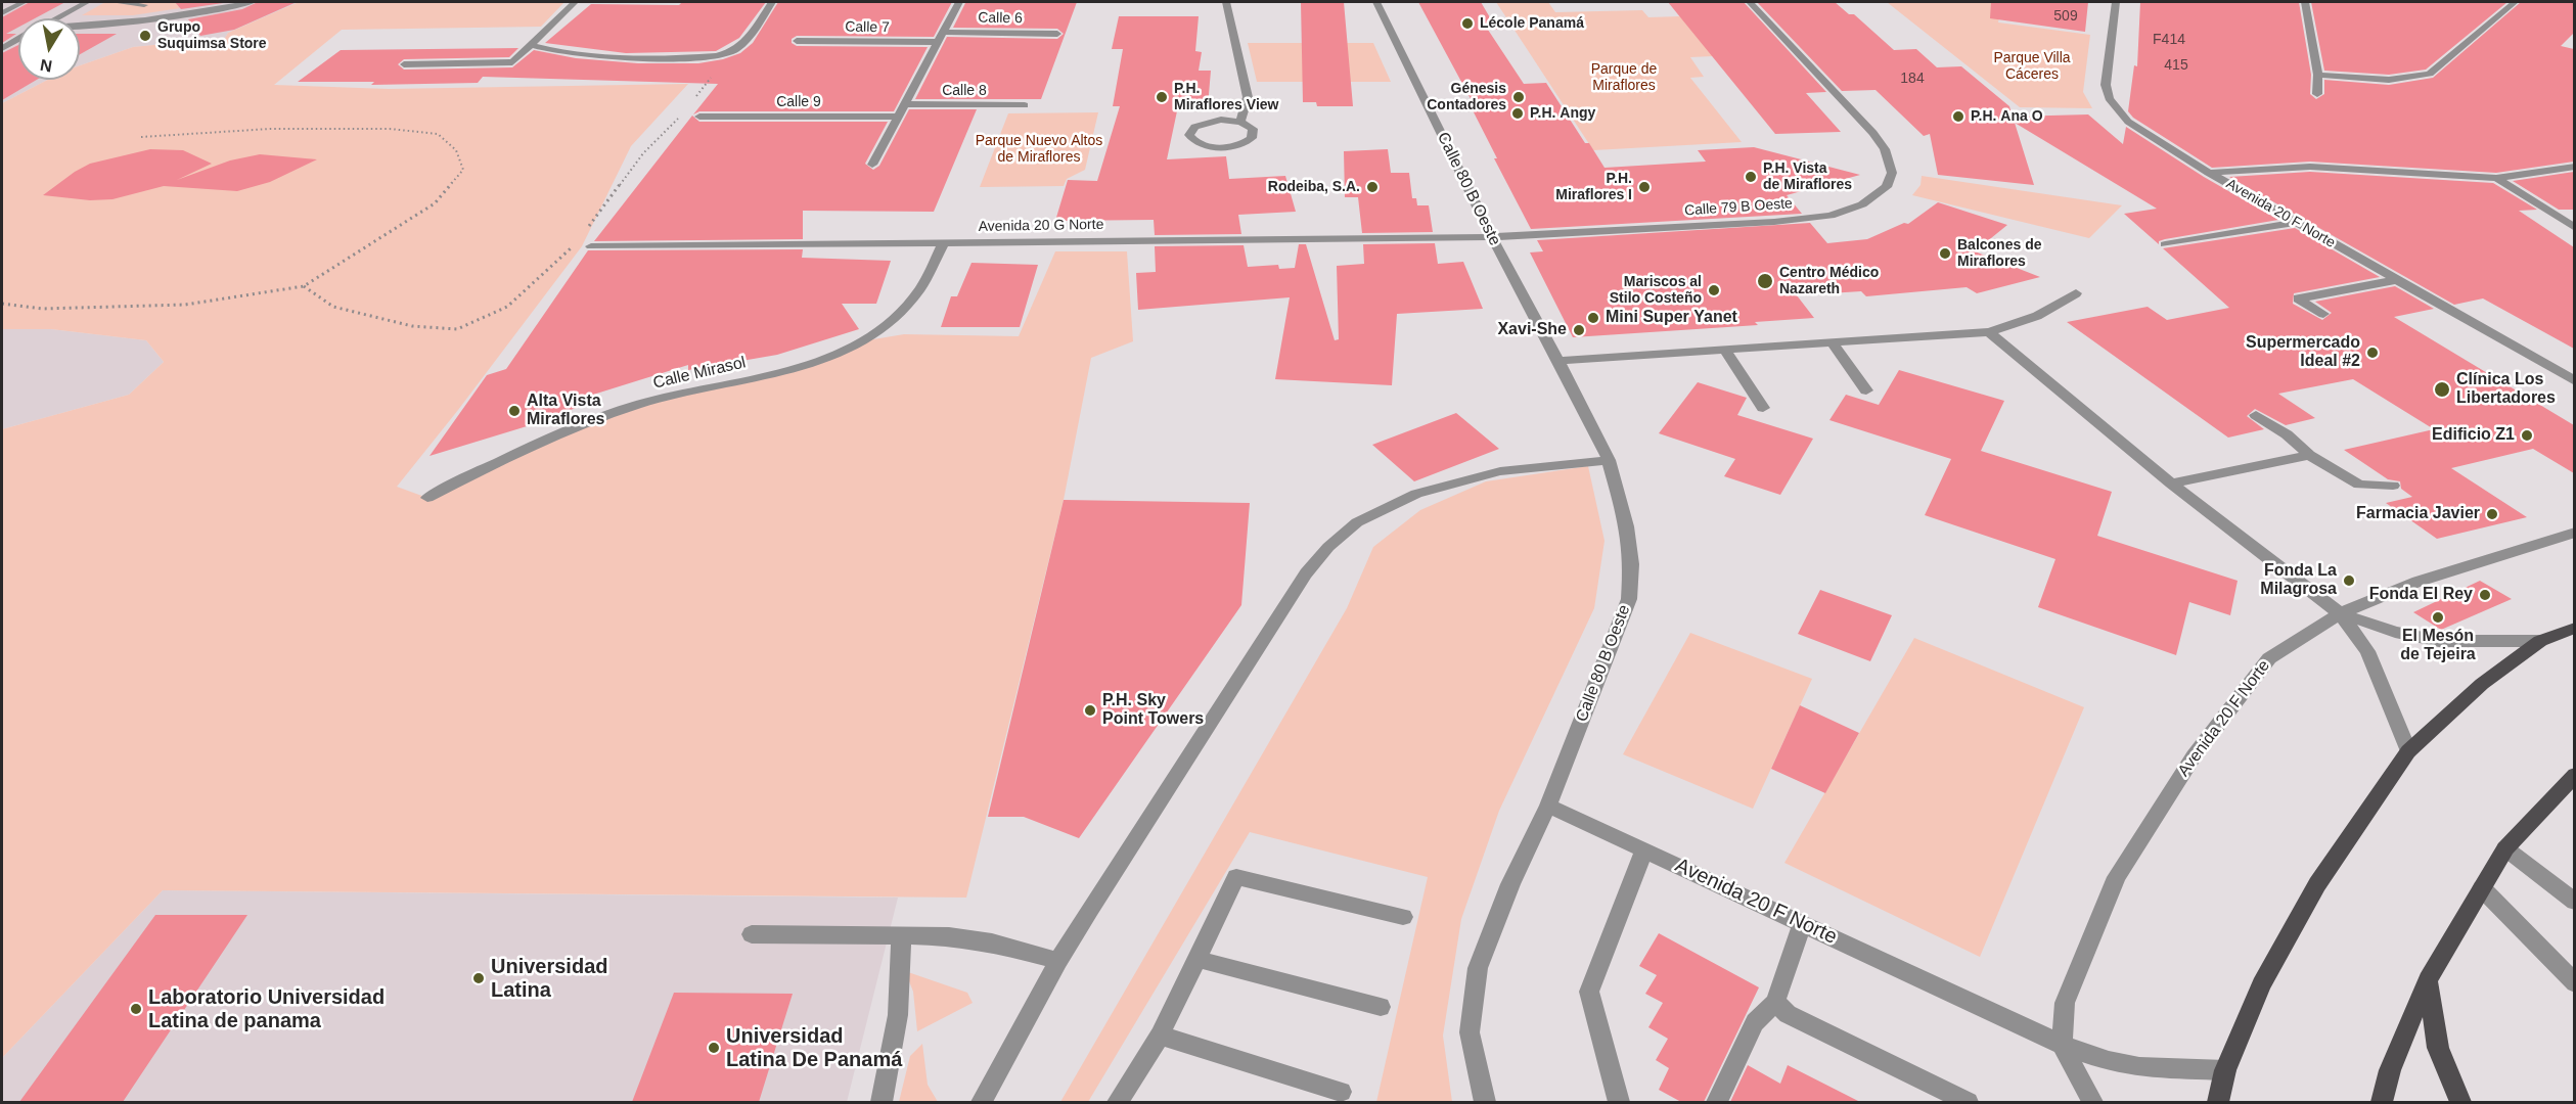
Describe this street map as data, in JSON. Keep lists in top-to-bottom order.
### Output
{
  "streets": {
    "street": [
      "Calle 6",
      "Calle 7",
      "Calle 8",
      "Calle 9",
      "Calle 80 B Oeste",
      "Calle 79 B Oeste",
      "Avenida 20 F Norte",
      "Avenida 20 G Norte",
      "Calle Mirasol"
    ]
  },
  "crossings": [
    ["Calle 80 B Oeste", "Calle 79 B Oeste"],
    ["Calle 80 B Oeste", "Avenida 20 F Norte"],
    ["Calle 80 B Oeste", "Avenida 20 G Norte"],
    ["Calle 79 B Oeste", "Avenida 20 G Norte"],
    ["Avenida 20 G Norte", "Calle Mirasol"]
  ],
  "parks": ["Parque Villa Cáceres", "Parque de Miraflores", "Parque Nuevo Altos de Miraflores"],
  "places": [
    "Lécole Panamá",
    "Grupo Suquimsa Store",
    "P.H. Miraflores View",
    "Génesis Contadores",
    "P.H. Angy",
    "P.H. Ana O",
    "P.H. Vista de Miraflores",
    "Rodeiba, S.A.",
    "P.H. Miraflores I",
    "Balcones de Miraflores",
    "Centro Médico Nazareth",
    "Mariscos al Stilo Costeño",
    "Mini Super Yanet",
    "Xavi-She",
    "Supermercado Ideal #2",
    "Clínica Los Libertadores",
    "Alta Vista Miraflores",
    "Edificio Z1",
    "Farmacia Javier",
    "Fonda La Milagrosa",
    "Fonda El Rey",
    "El Mesón de Tejeira",
    "P.H. Sky Point Towers",
    "Universidad Latina",
    "Laboratorio Universidad Latina de panama",
    "Universidad Latina De Panamá"
  ],
  "house_numbers": [
    "509",
    "F414",
    "415",
    "184"
  ],
  "north": "bottom"
}
